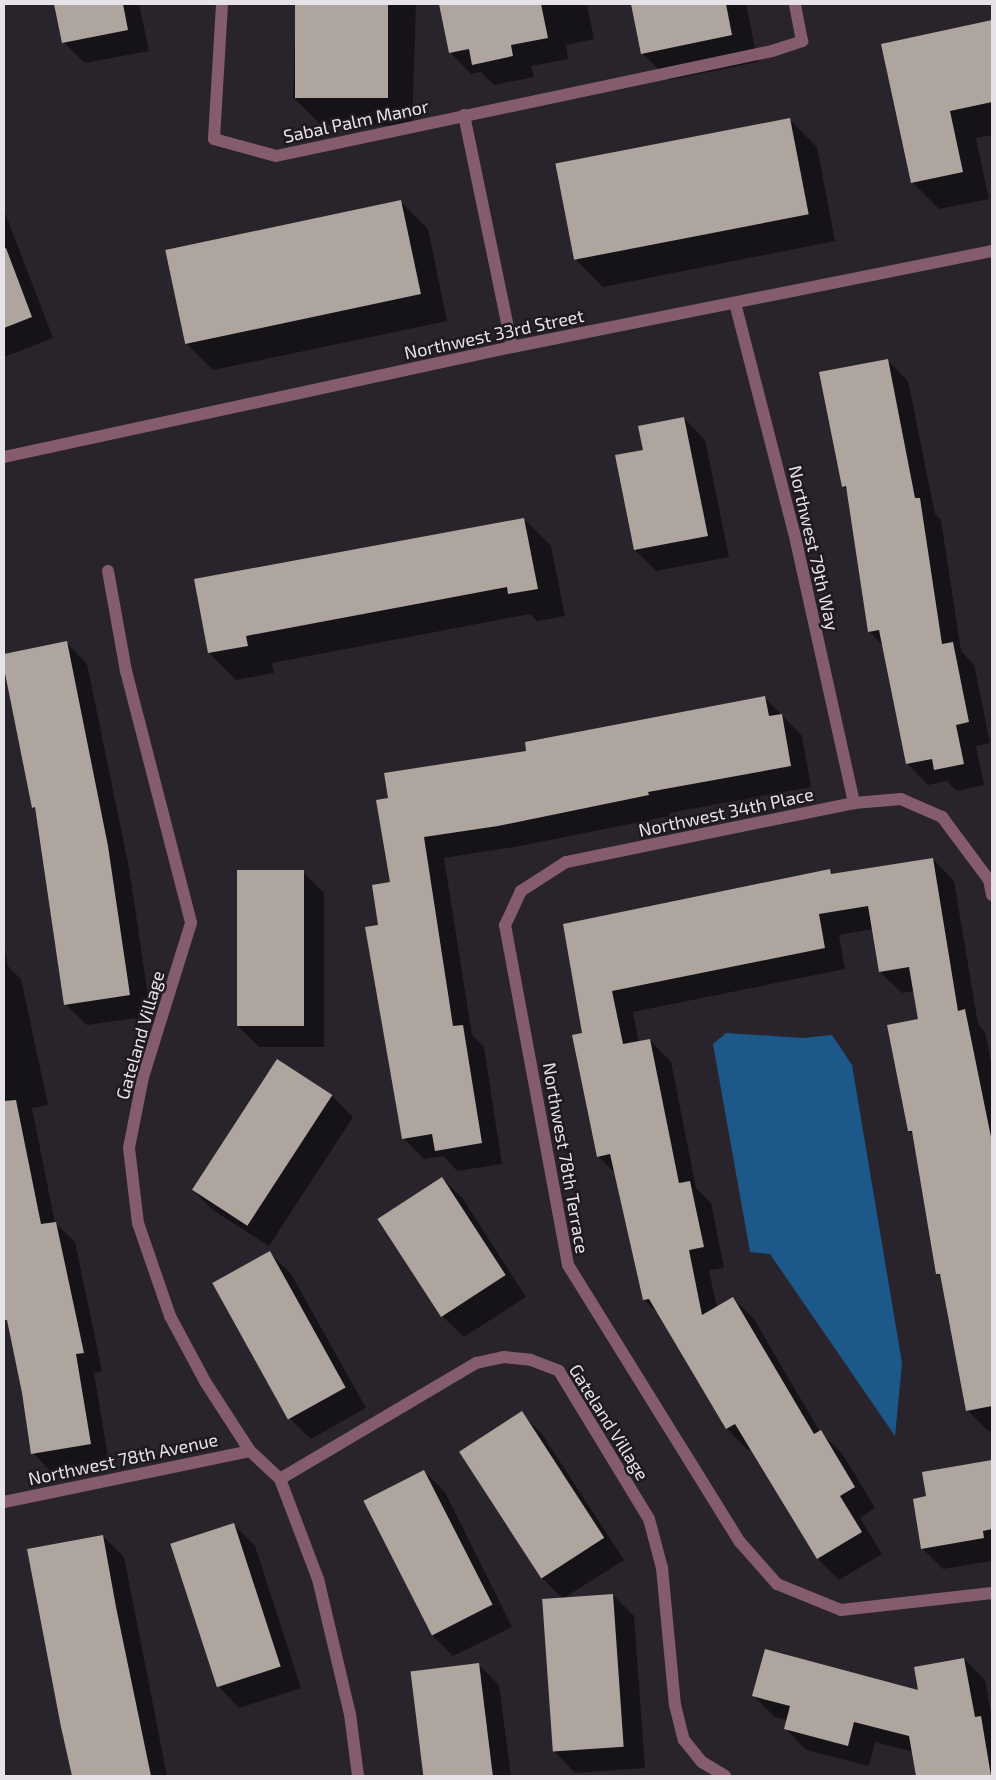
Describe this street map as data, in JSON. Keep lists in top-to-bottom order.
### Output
{
  "streets": {
    "street": [
      "Sabal Palm Manor",
      "Northwest 33rd Street",
      "Northwest 79th Way",
      "Northwest 34th Place",
      "Gateland Village",
      "Northwest 78th Terrace",
      "Northwest 78th Avenue"
    ]
  },
  "crossings": [
    ["Northwest 33rd Street", "Northwest 79th Way"],
    ["Northwest 79th Way", "Northwest 34th Place"],
    ["Northwest 34th Place", "Northwest 78th Terrace"],
    ["Gateland Village", "Northwest 78th Avenue"]
  ]
}
